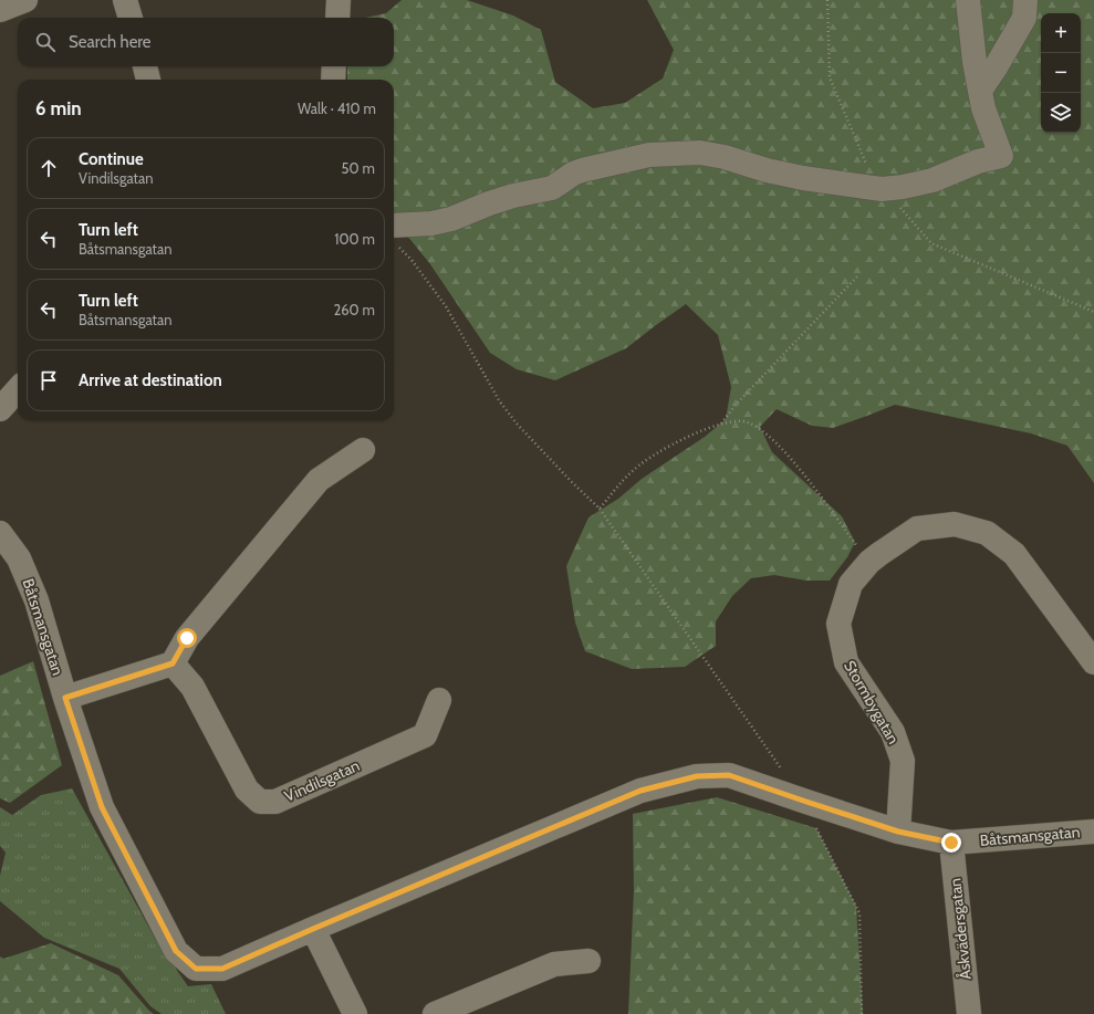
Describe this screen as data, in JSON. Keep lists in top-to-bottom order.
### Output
{
  "streets": {
    "street": [
      "Båtsmansgatan",
      "Stormbygatan",
      "Vindilsgatan",
      "Åskvädersgatan"
    ]
  },
  "crossings": [
    ["Båtsmansgatan", "Stormbygatan"],
    ["Båtsmansgatan", "Åskvädersgatan"]
  ],
  "page": {
    "map_buttons": ["+", "−"],
    "search": "Search here",
    "heading": ["6 min", "Walk · 410 m"],
    "list": [
      ["Continue", "Vindilsgatan", "50 m"],
      ["Turn left", "Båtsmansgatan", "100 m"],
      ["Turn left", "Båtsmansgatan", "260 m"],
      "Arrive at destination"
    ]
  }
}
